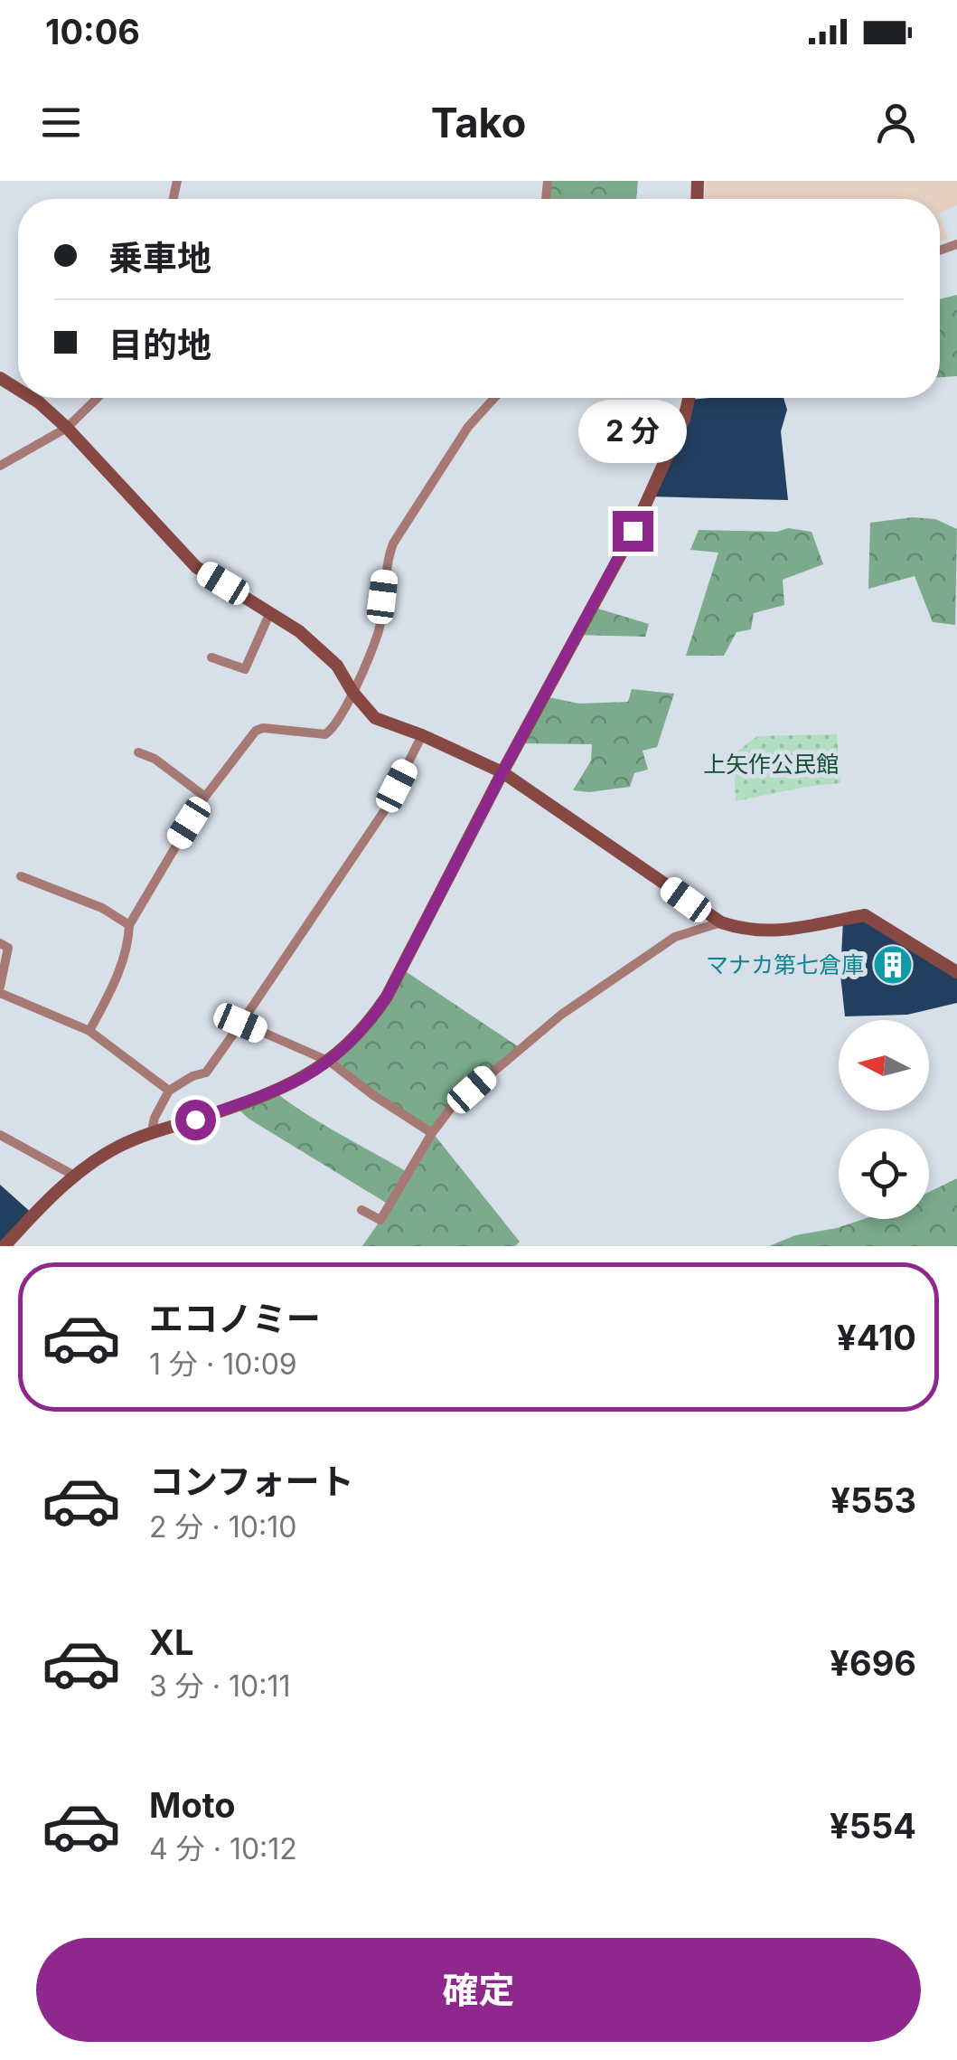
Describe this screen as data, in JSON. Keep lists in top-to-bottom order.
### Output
{
  "parks": ["上矢作公民館"],
  "places": {
    "building": ["マナカ第七倉庫"]
  },
  "north": "left",
  "page": {
    "status": "10:06",
    "header": "Tako",
    "banner": ["乗車地", "目的地"],
    "bubble": "2 分",
    "list": [
      {
        "name": "エコノミー",
        "note": "1 分 · 10:09",
        "value": "¥410"
      },
      {
        "name": "コンフォート",
        "note": "2 分 · 10:10",
        "value": "¥553"
      },
      {
        "name": "XL",
        "note": "3 分 · 10:11",
        "value": "¥696"
      },
      {
        "name": "Moto",
        "note": "4 分 · 10:12",
        "value": "¥554"
      }
    ],
    "buttons": "確定"
  }
}
